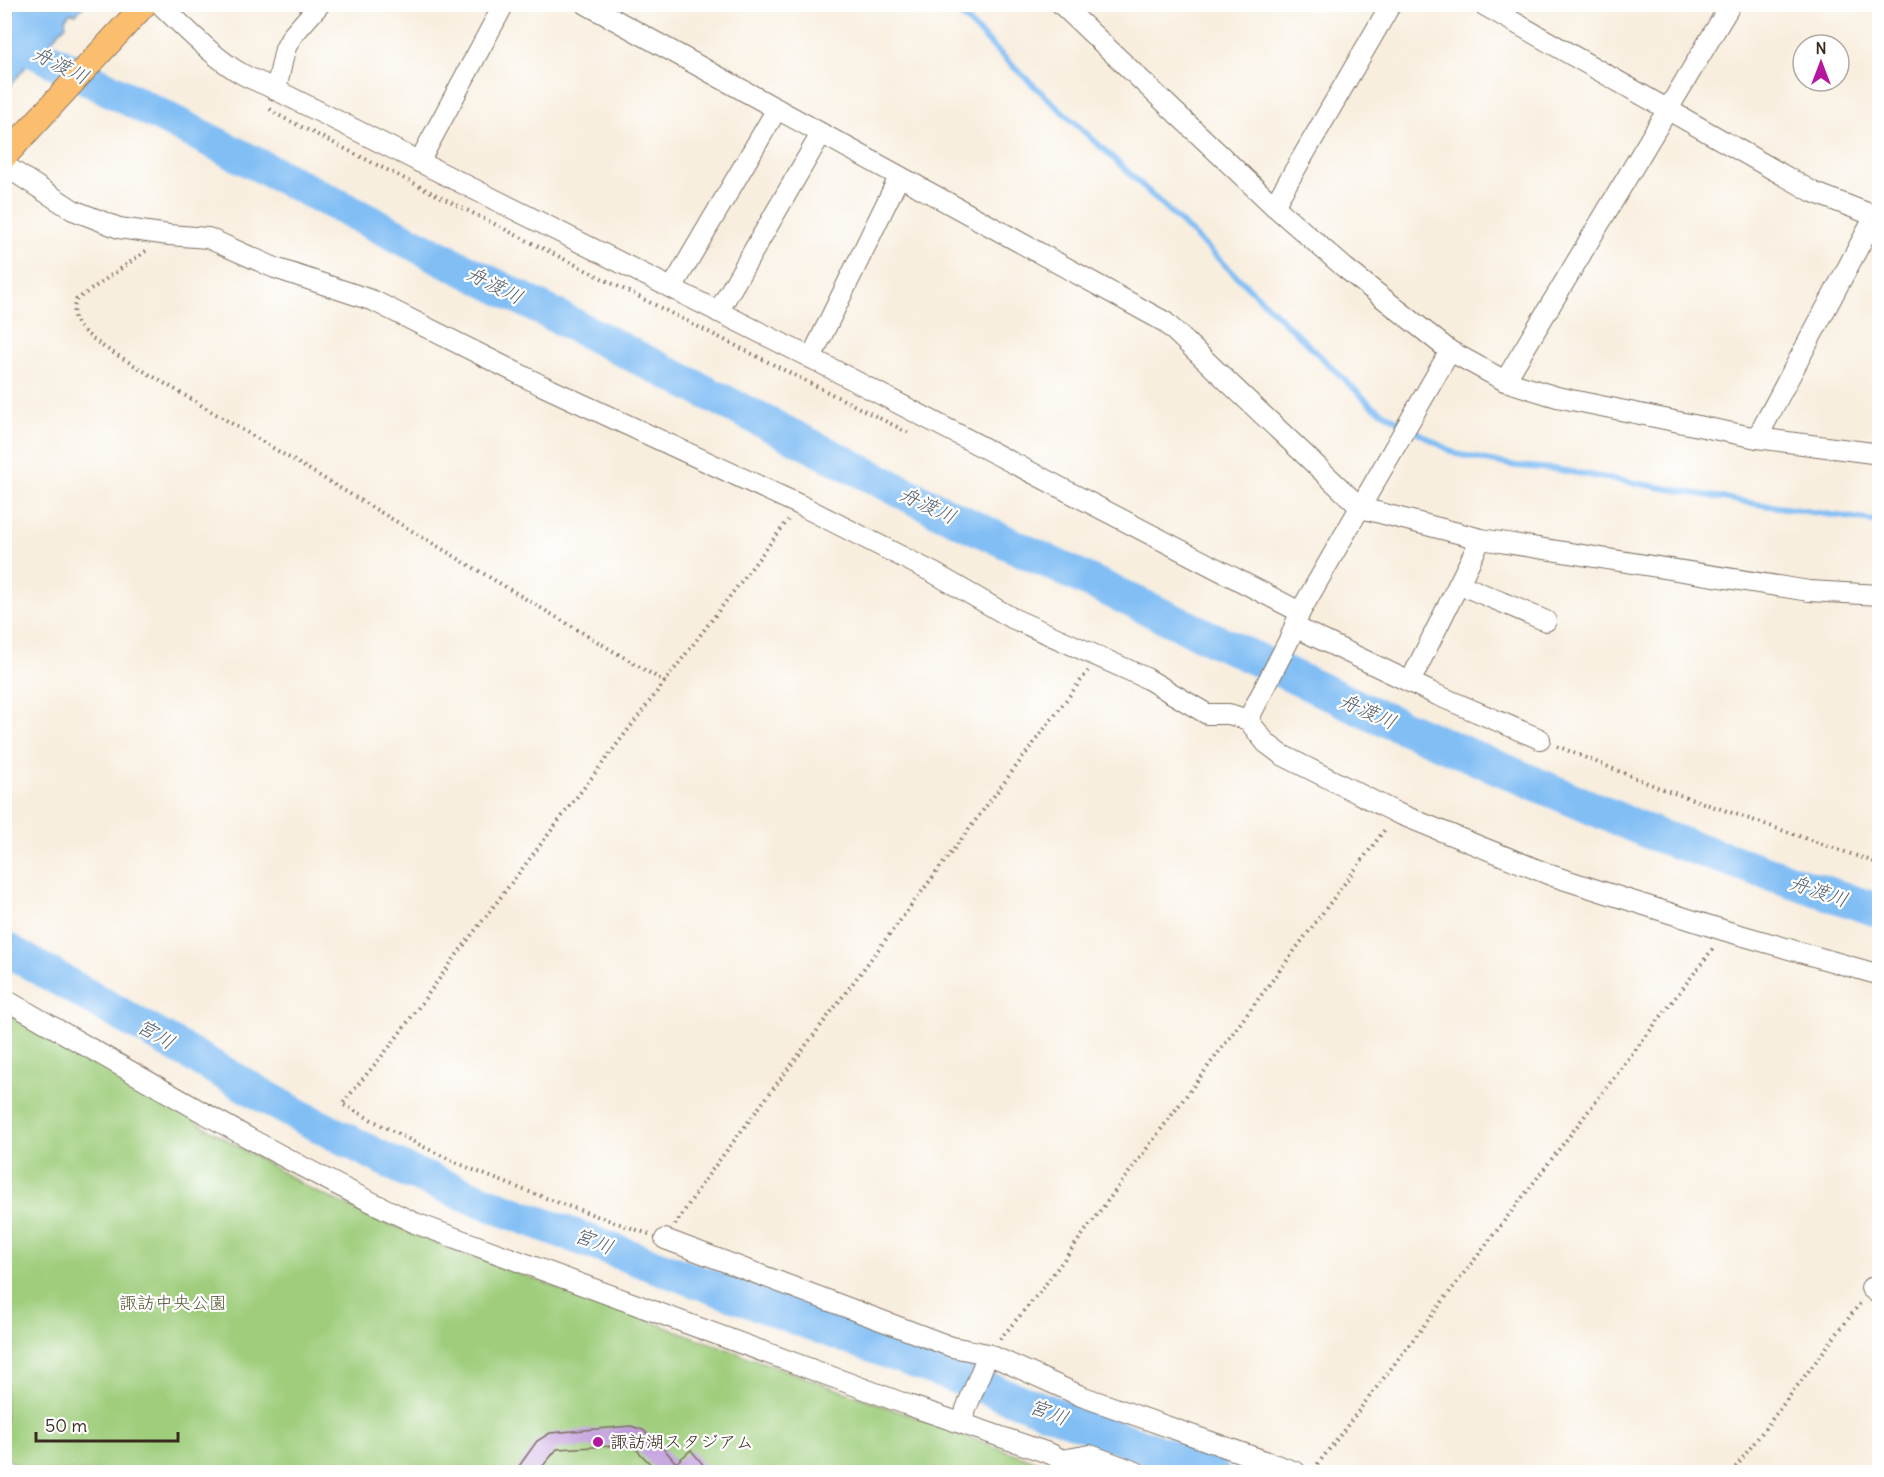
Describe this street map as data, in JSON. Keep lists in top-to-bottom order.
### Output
{
  "water": ["舟渡川", "宮川"],
  "parks": ["諏訪中央公園"],
  "places": ["諏訪湖スタジアム"],
  "scale_bar": "50 m",
  "north": "top"
}
